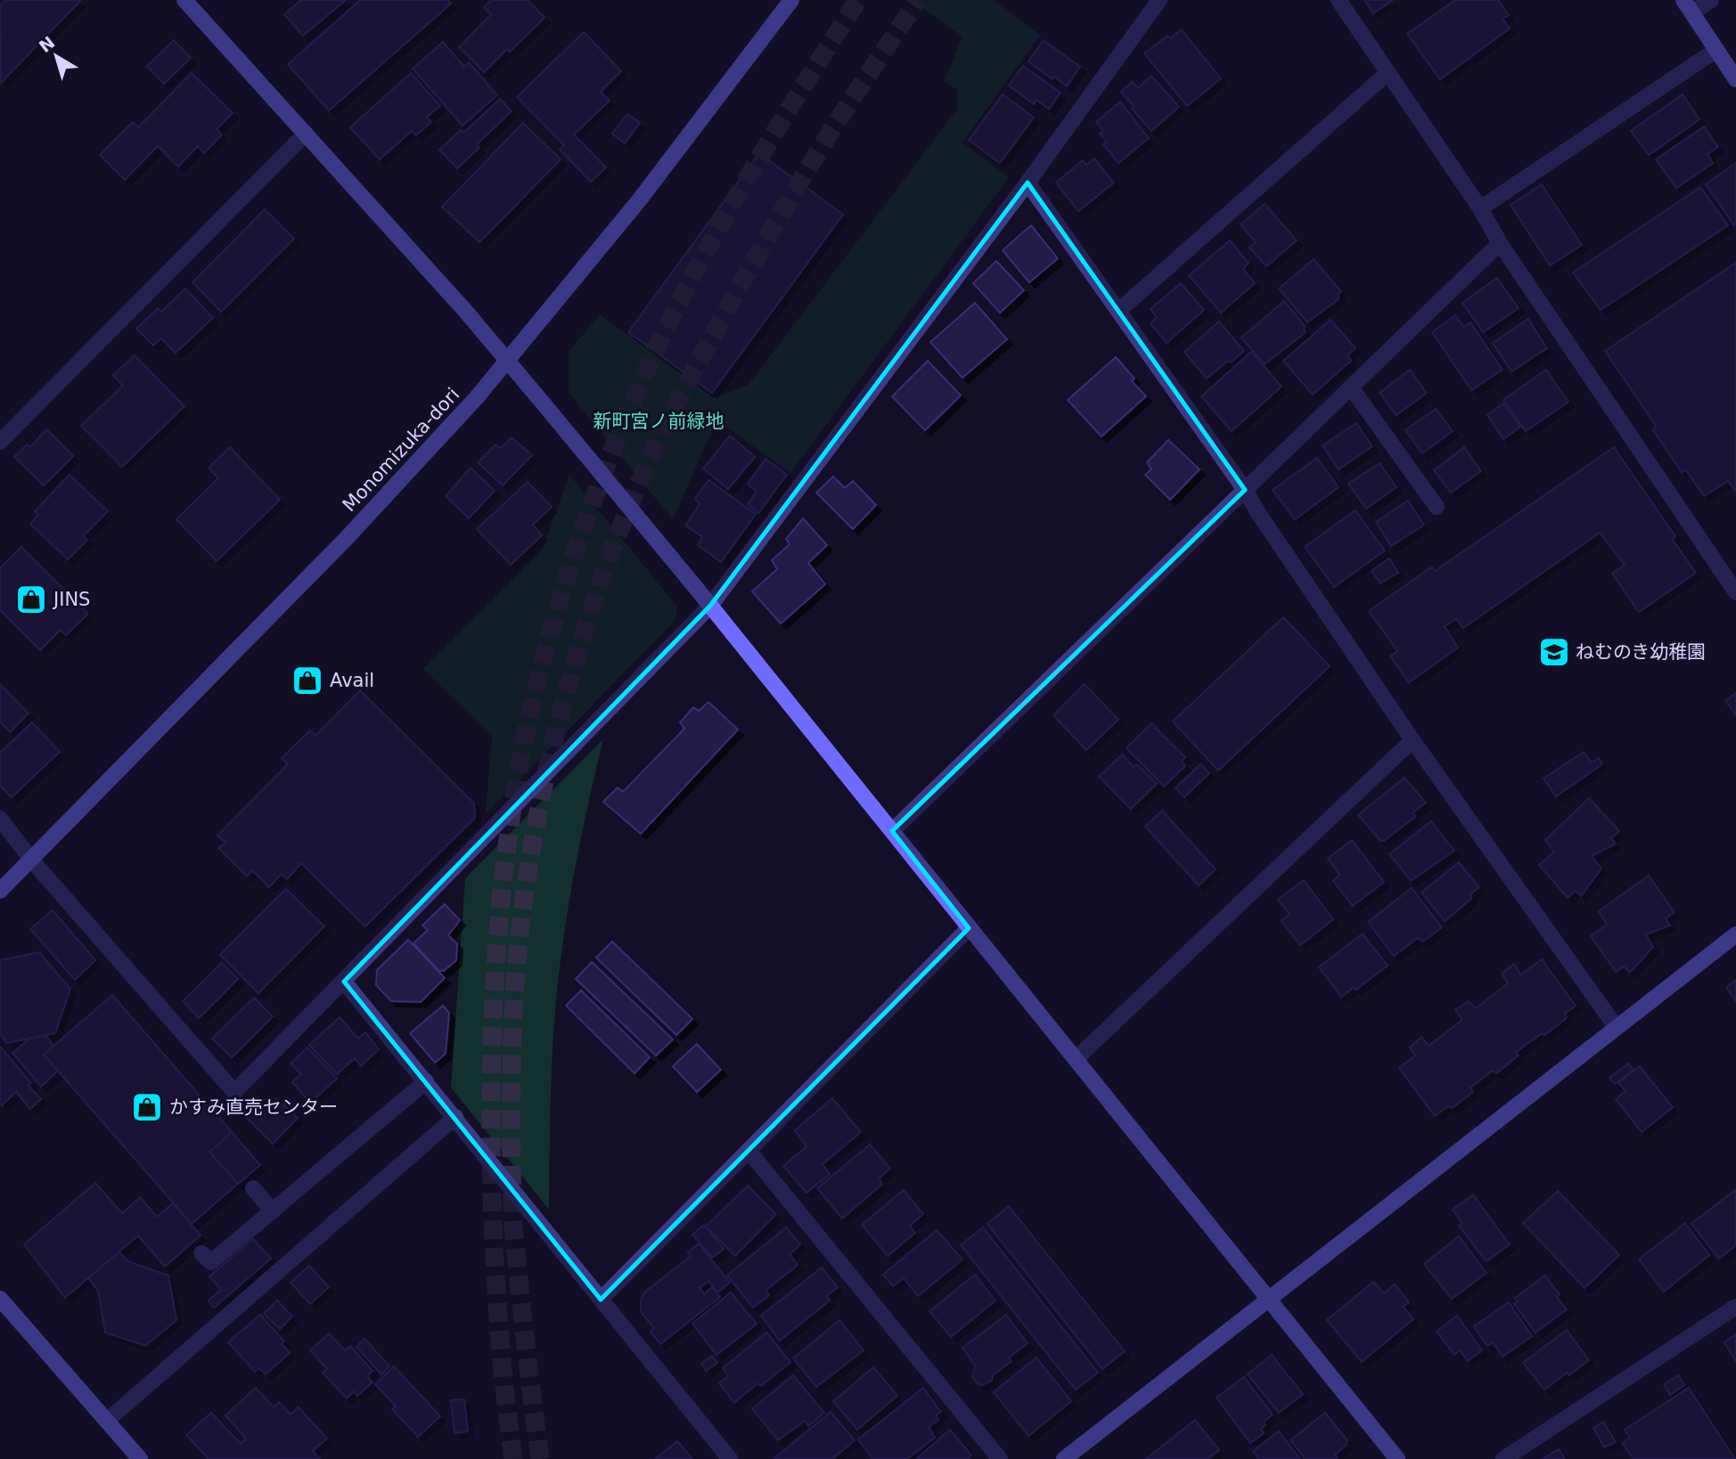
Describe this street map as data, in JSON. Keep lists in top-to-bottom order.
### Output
{
  "streets": {
    "street": ["Monomizuka-dori"]
  },
  "parks": ["新町宮ノ前緑地"],
  "places": {
    "shop": ["JINS", "Avail", "かすみ直売センター"],
    "school or university": ["ねむのき幼稚園"]
  },
  "north": "top left"
}
